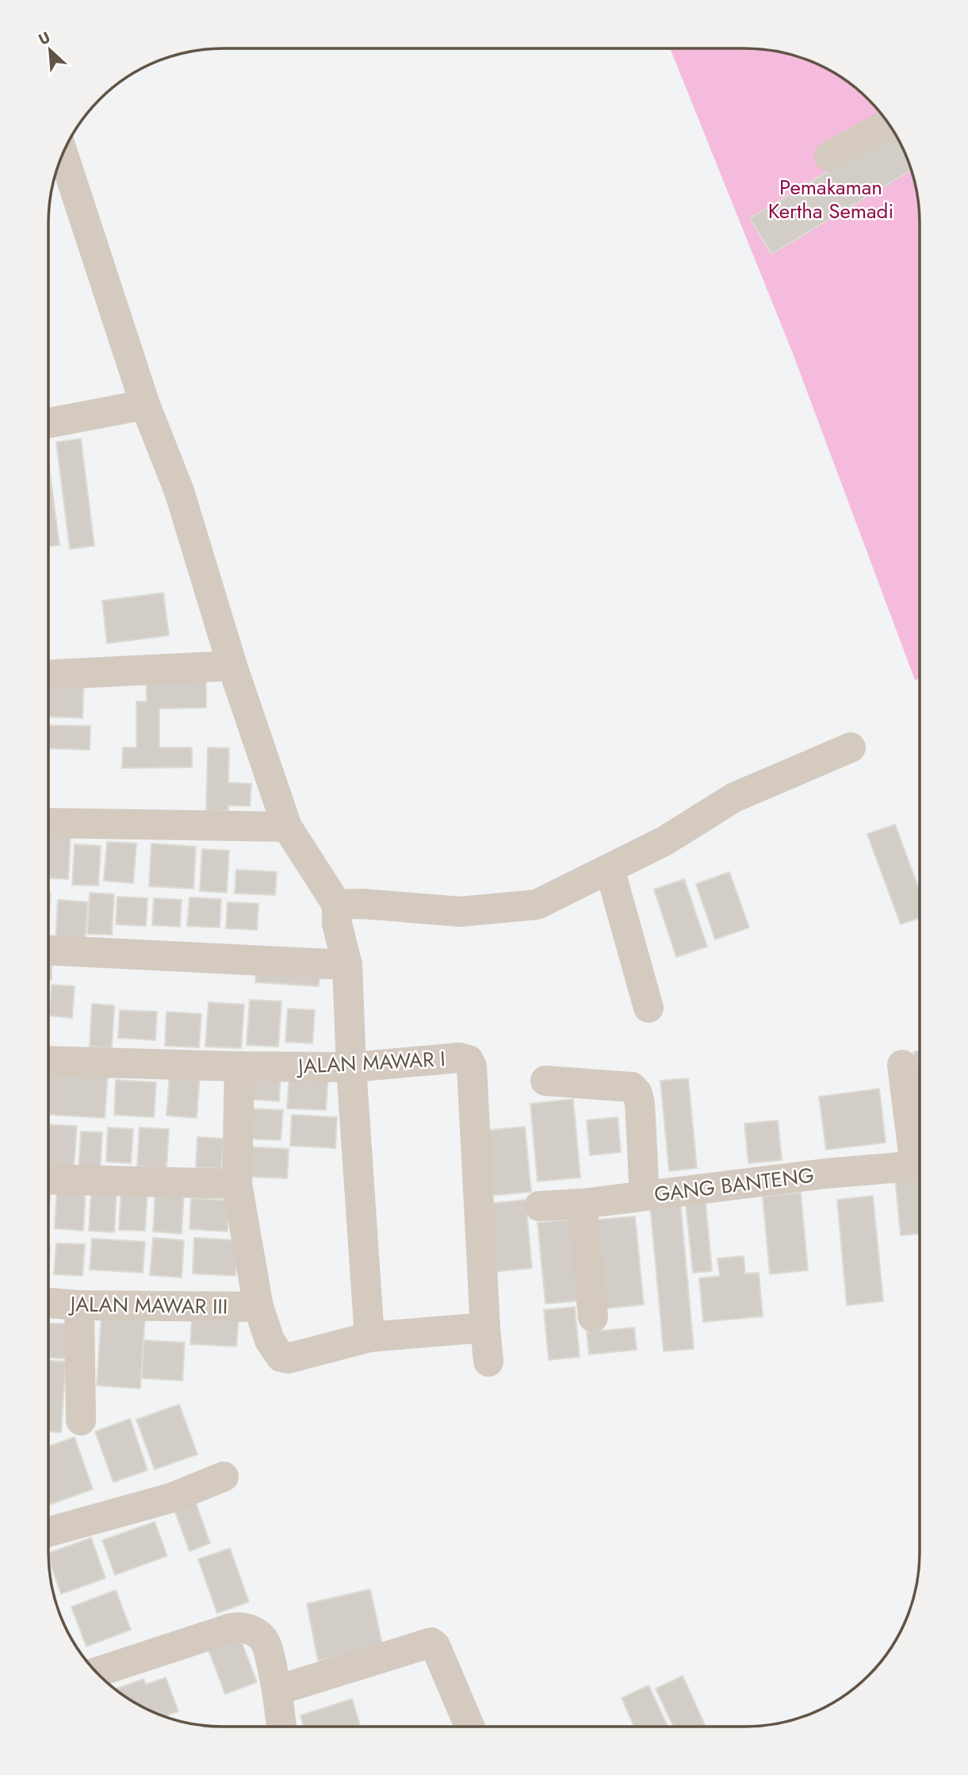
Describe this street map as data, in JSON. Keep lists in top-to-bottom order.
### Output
{
  "streets": {
    "street": ["JALAN MAWAR I", "GANG BANTENG", "JALAN MAWAR III"]
  },
  "parks": ["Pemakaman Kertha Semadi"],
  "north": "top left"
}
